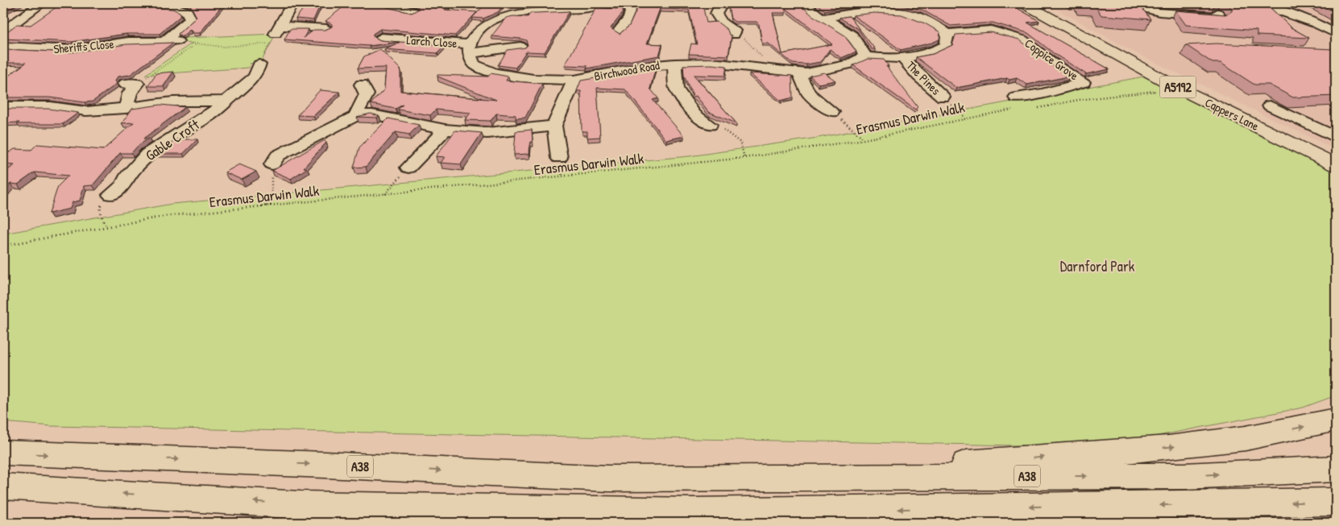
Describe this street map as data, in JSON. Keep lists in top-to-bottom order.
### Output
{
  "streets": {
    "highway": ["A5192", "Cappers Lane", "A38"],
    "street": [
      "Larch Close",
      "Sheriffs Close",
      "Coppice Grove",
      "Birchwood Road",
      "The Pines",
      "Gable Croft"
    ],
    "path": ["Erasmus Darwin Walk"]
  },
  "crossings": [
    ["Larch Close", "Birchwood Road"],
    ["Coppice Grove", "The Pines"],
    ["Coppice Grove", "Erasmus Darwin Walk"],
    ["Birchwood Road", "The Pines"]
  ],
  "parks": ["Darnford Park"]
}
